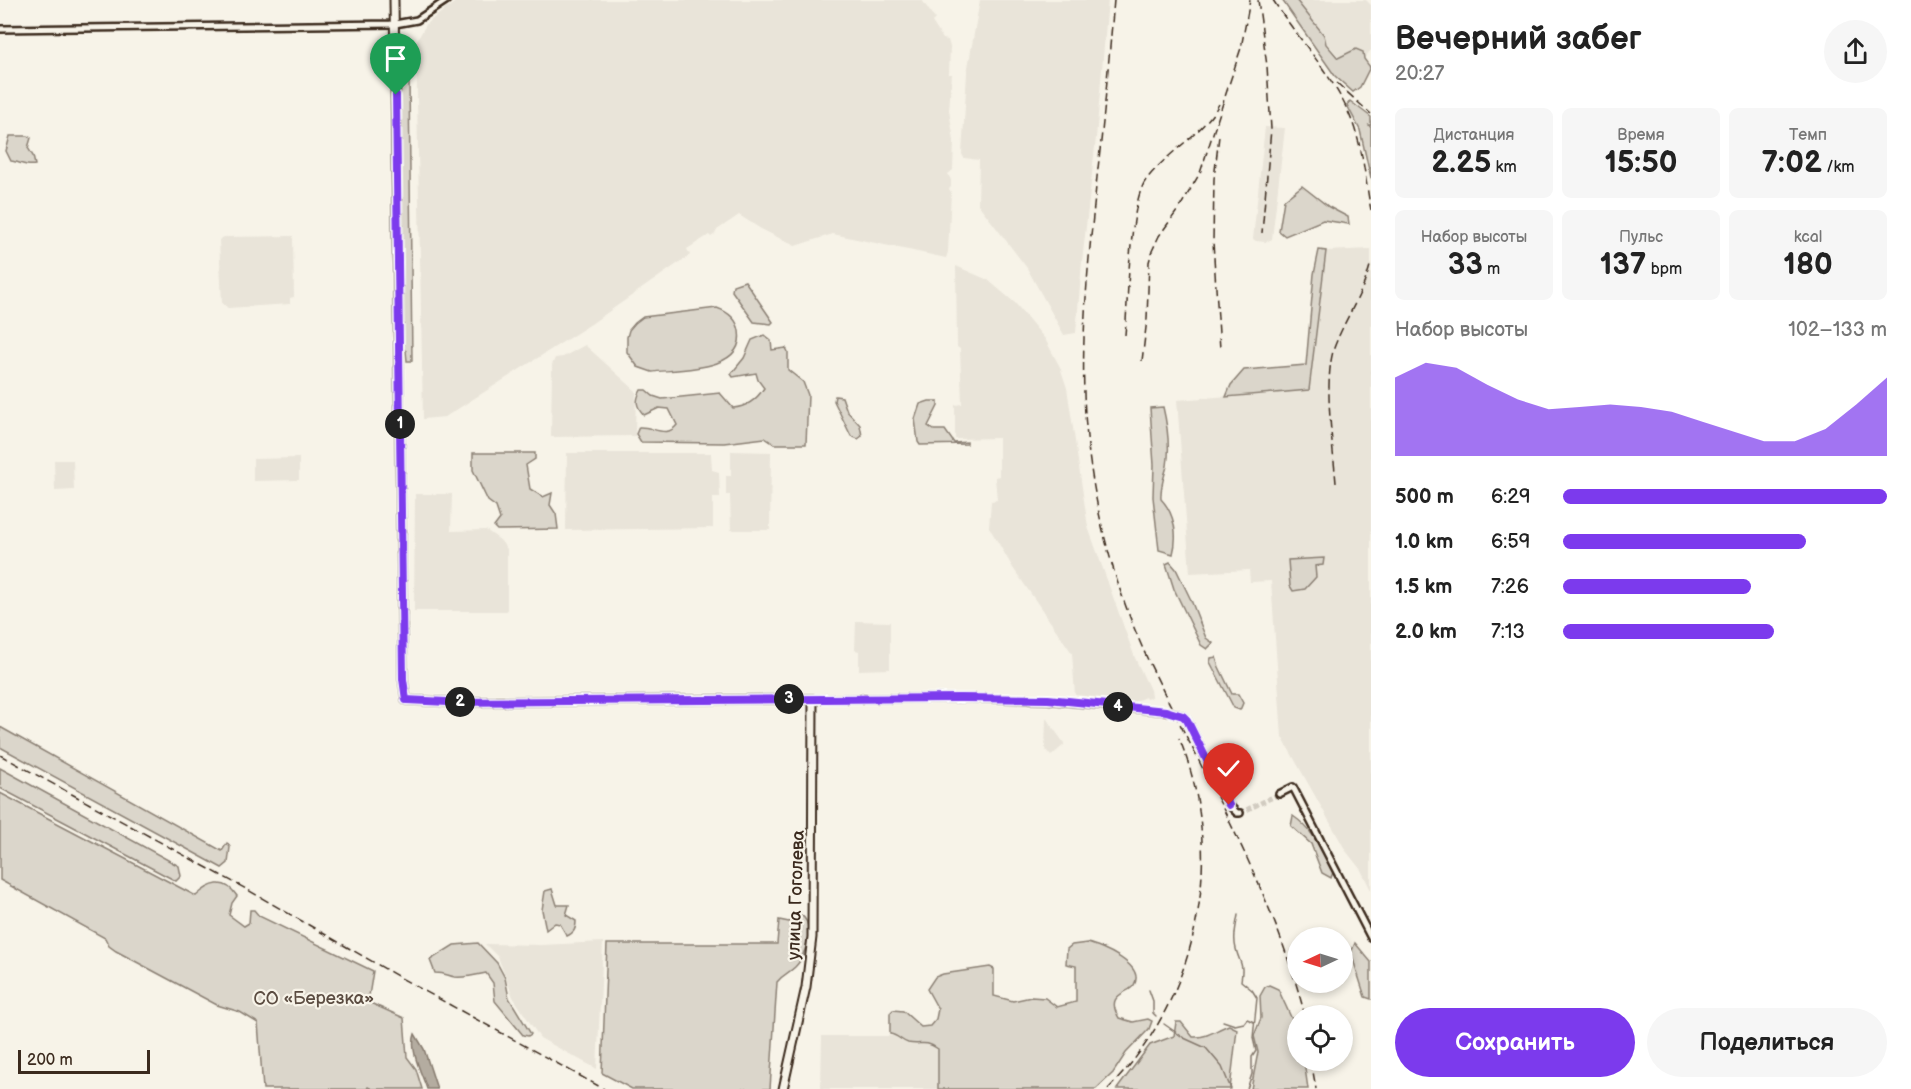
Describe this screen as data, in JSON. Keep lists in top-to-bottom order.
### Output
{
  "streets": {
    "main road": ["улица Гоголева"]
  },
  "parks": ["СО «Березка»"],
  "scale_bar": "200 m",
  "north": "left",
  "page": {
    "heading": ["Вечерний забег", "20:27"],
    "stats": [
      ["Дистанция", "2.25 km"],
      ["Время", "15:50"],
      ["Темп", "7:02 /km"],
      ["Набор высоты", "33 m"],
      ["Пульс", "137 bpm"],
      ["kcal", "180"]
    ],
    "chart": ["Набор высоты", "102–133 m"],
    "pins": [
      "1",
      "3",
      "2",
      "4"
    ],
    "list": [
      {
        "name": "500 m",
        "note": "6:29"
      },
      {
        "name": "1.0 km",
        "note": "6:59"
      },
      {
        "name": "1.5 km",
        "note": "7:26"
      },
      {
        "name": "2.0 km",
        "note": "7:13"
      }
    ],
    "buttons": ["Сохранить", "Поделиться"],
    "scale": "200 m"
  }
}
